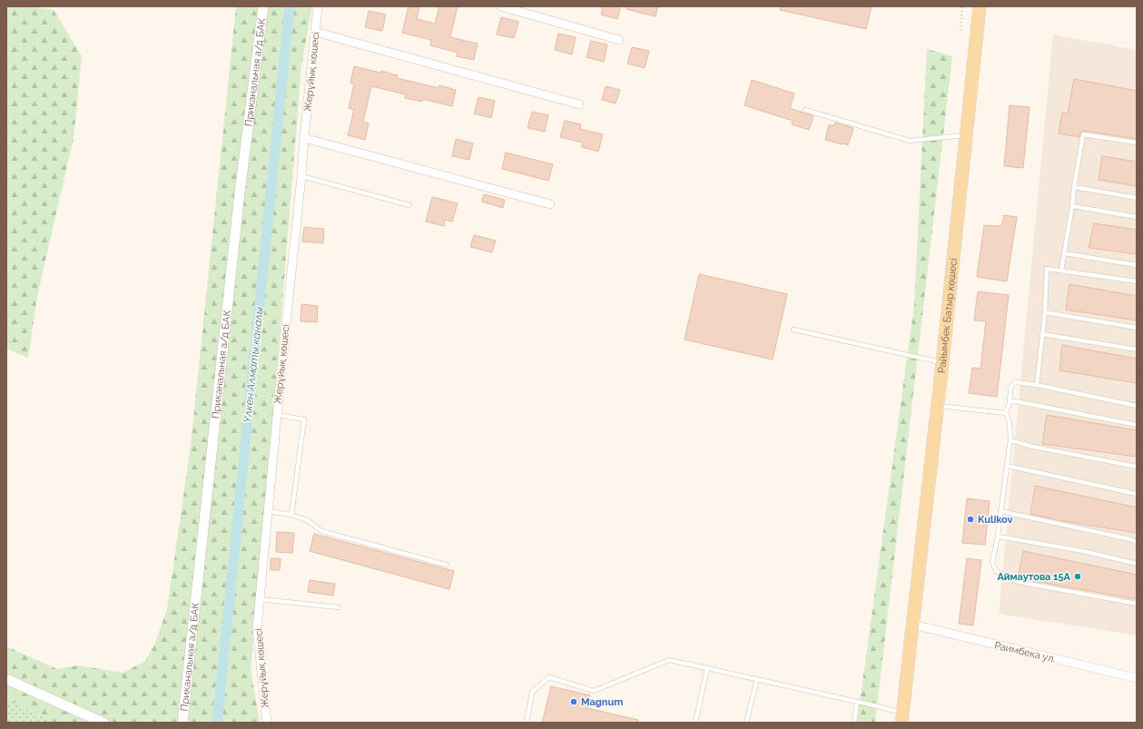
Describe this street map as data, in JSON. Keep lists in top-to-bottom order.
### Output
{
  "streets": {
    "main road": ["Райымбек Батыр көшесі"],
    "street": ["Приканальная а/д БАК", "Жерұйық көшесі", "Раимбека ул."]
  },
  "crossings": [
    ["Райымбек Батыр көшесі", "Раимбека ул."]
  ],
  "water": ["Үлкен Алматы каналы"],
  "places": ["Kulikov", "Аймаутова 15А", "Magnum"]
}
